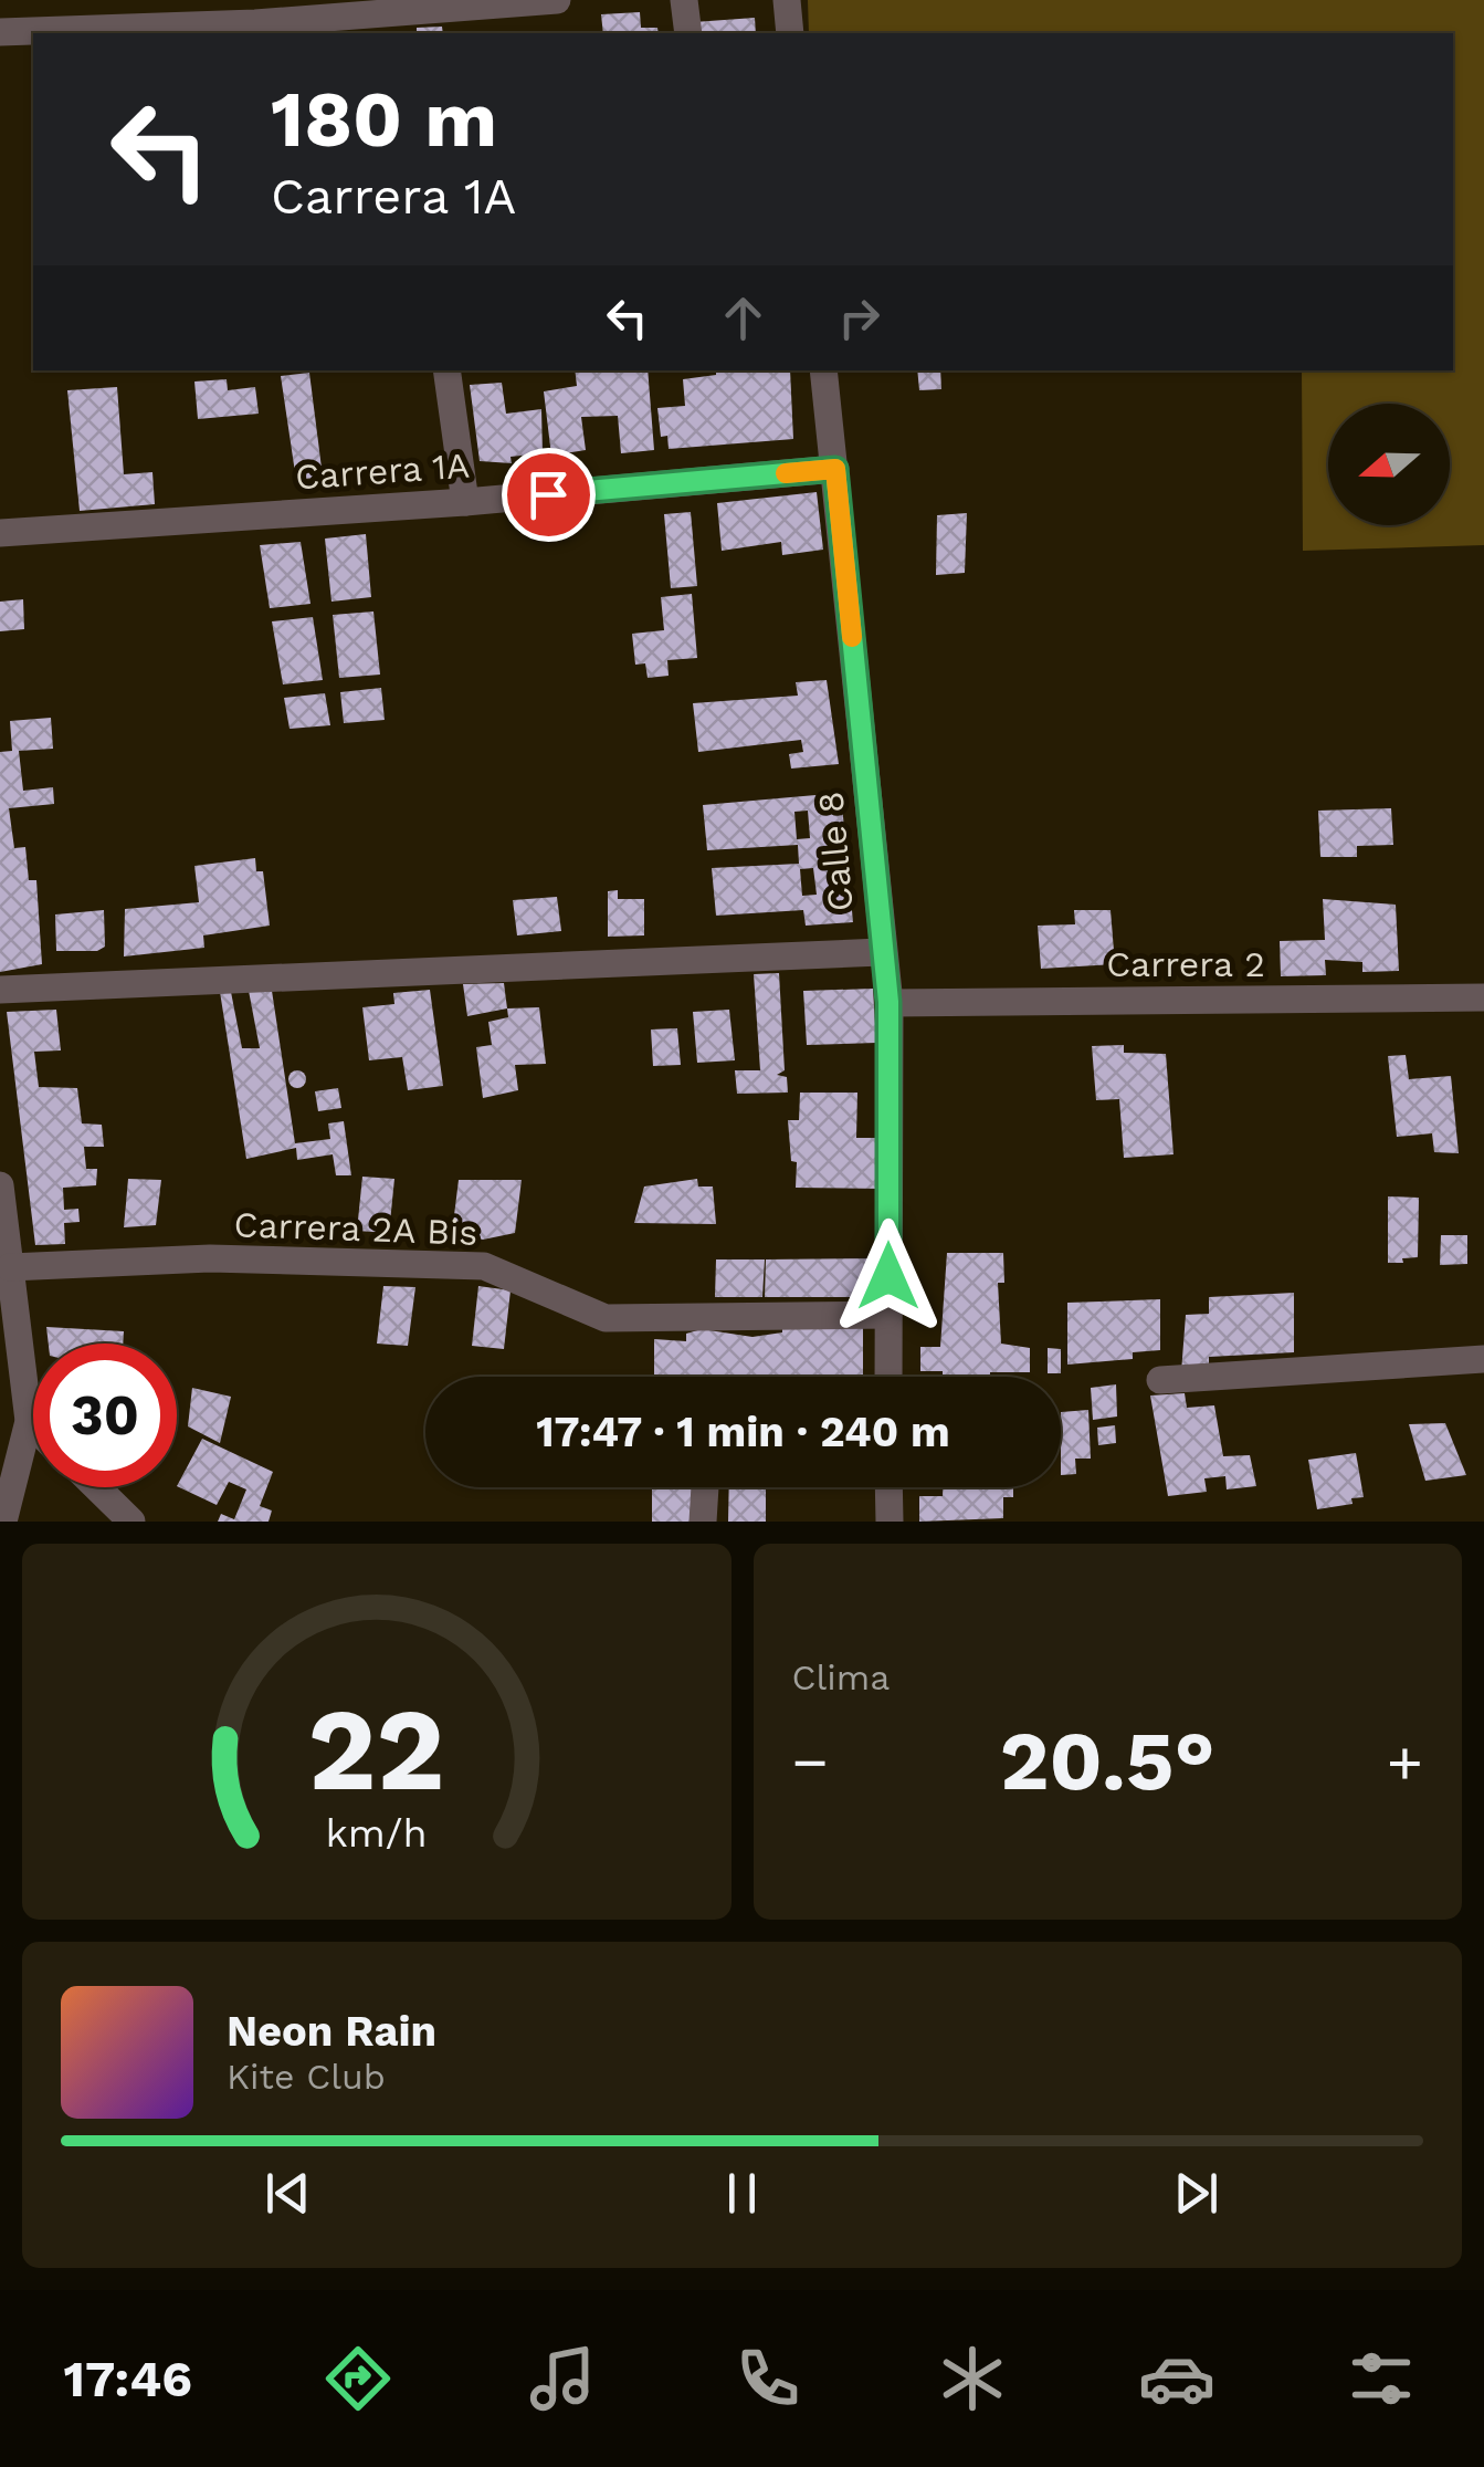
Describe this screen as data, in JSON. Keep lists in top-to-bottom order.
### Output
{
  "streets": {
    "street": [
      "Carrera 1A",
      "Calle 8",
      "Carrera 2",
      "Carrera 2A Bis"
    ]
  },
  "crossings": [
    ["Carrera 1A", "Calle 8"],
    ["Calle 8", "Carrera 2"],
    ["Calle 8", "Carrera 2A Bis"]
  ],
  "north": "left",
  "page": {
    "turn": ["180 m", "Carrera 1A"],
    "limit": "30",
    "trip": "17:47 · 1 min · 240 m",
    "tile": "Clima",
    "heat": ["−", "20.5°", "+"],
    "song": ["Neon Rain", "Kite Club"],
    "tabs": "17:46",
    "gauge": ["22", "km/h"]
  }
}
